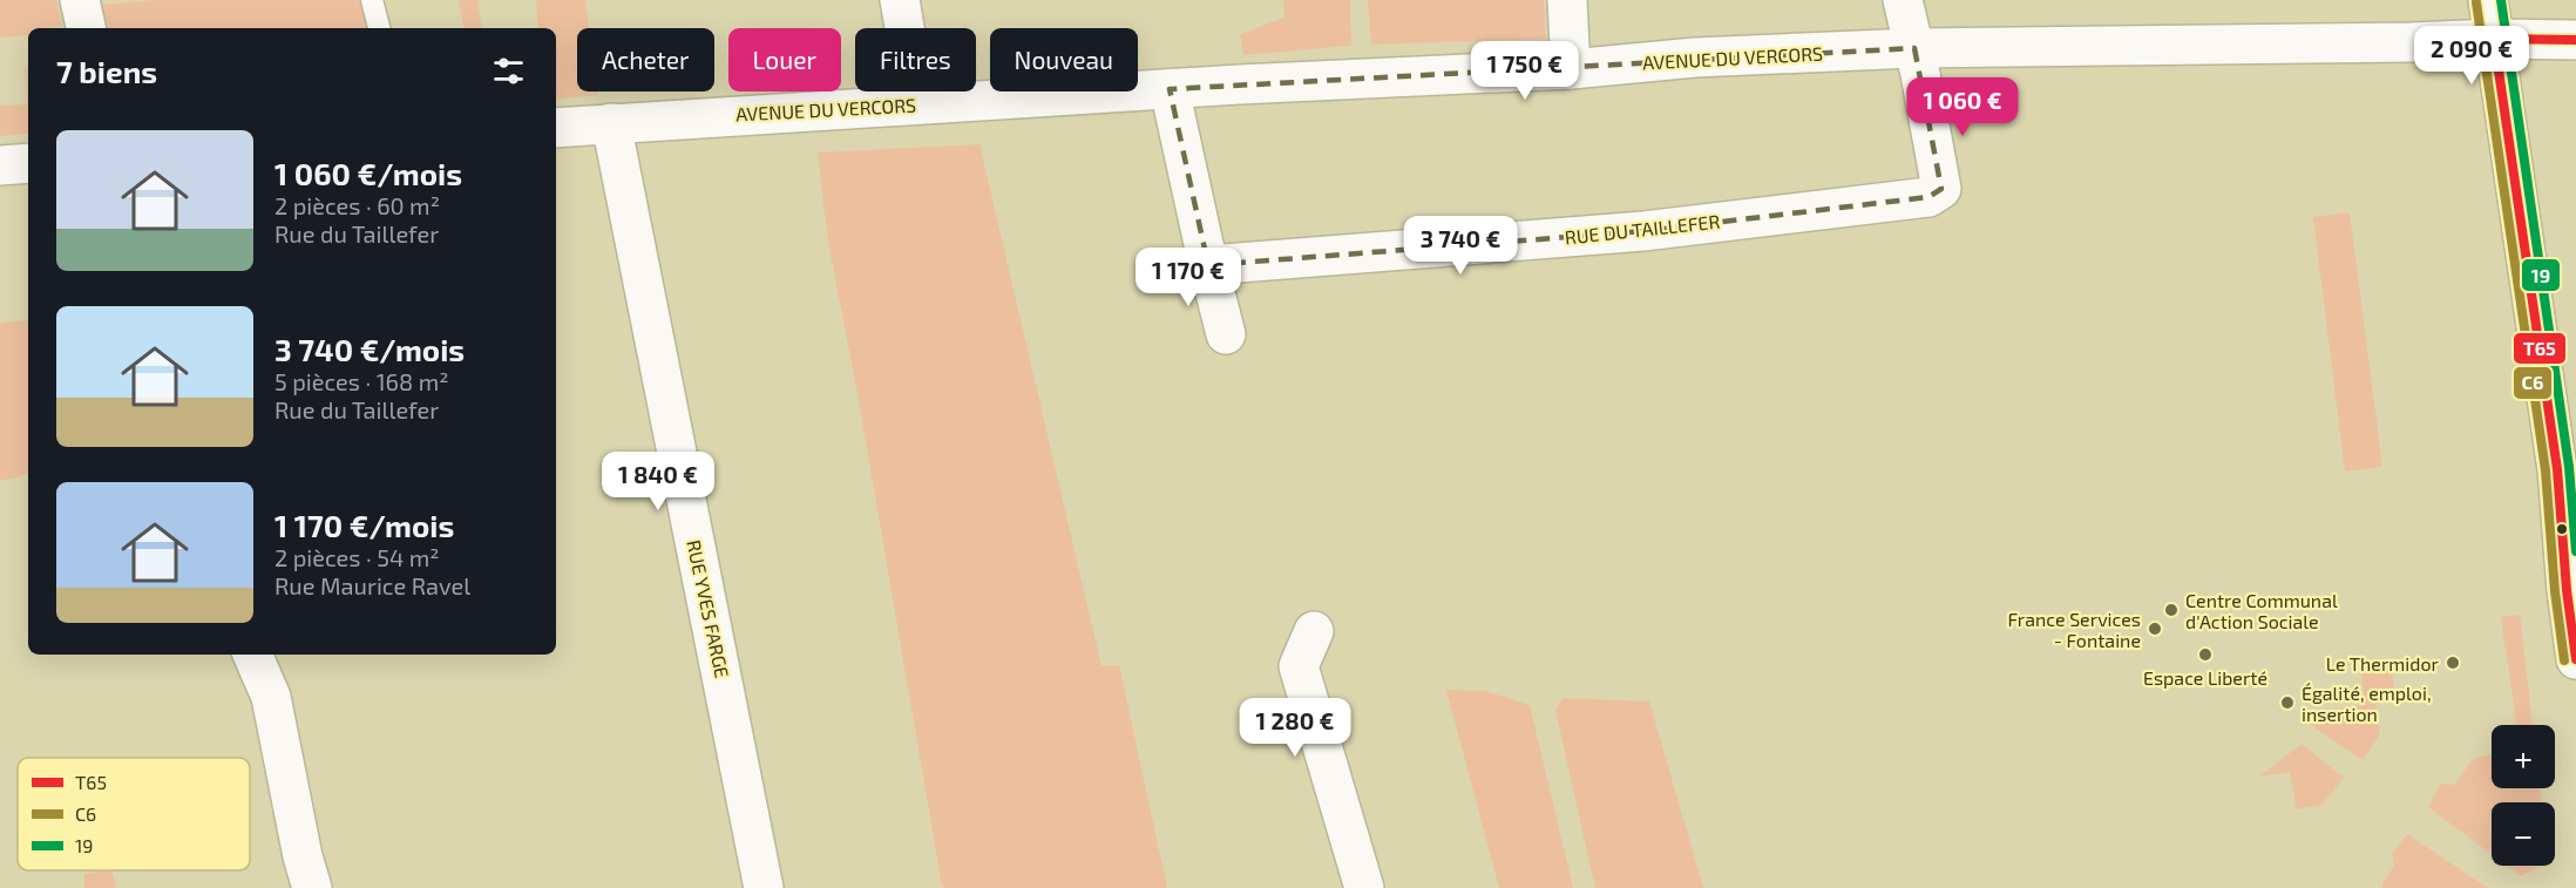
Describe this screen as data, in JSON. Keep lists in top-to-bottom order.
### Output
{
  "streets": {
    "street": ["AVENUE DU VERCORS", "RUE DU TAILLEFER", "RUE YVES FARGE"]
  },
  "crossings": [
    ["AVENUE DU VERCORS", "RUE DU TAILLEFER"],
    ["AVENUE DU VERCORS", "RUE YVES FARGE"]
  ],
  "places": [
    "Centre Communal d'Action Sociale",
    "France Services - Fontaine",
    "Espace Liberté",
    "Le Thermidor",
    "Égalité, emploi, insertion"
  ],
  "lines": ["transit line 19", "transit line C6", "transit line T65"],
  "legend": ["T65", "C6", "19"],
  "page": {
    "price": [
      "2 090 €",
      "1 750 €",
      "1 060 €",
      "3 740 €",
      "1 170 €",
      "1 840 €",
      "1 280 €"
    ],
    "chip": [
      "Acheter",
      "Louer",
      "Filtres",
      "Nouveau"
    ],
    "heading": "7 biens",
    "list": [
      {
        "name": "1 060 €/mois",
        "note": "2 pièces · 60 m² · Rue du Taillefer"
      },
      {
        "name": "3 740 €/mois",
        "note": "5 pièces · 168 m² · Rue du Taillefer"
      },
      {
        "name": "1 170 €/mois",
        "note": "2 pièces · 54 m² · Rue Maurice Ravel"
      }
    ],
    "map_buttons": ["+", "−"]
  }
}
